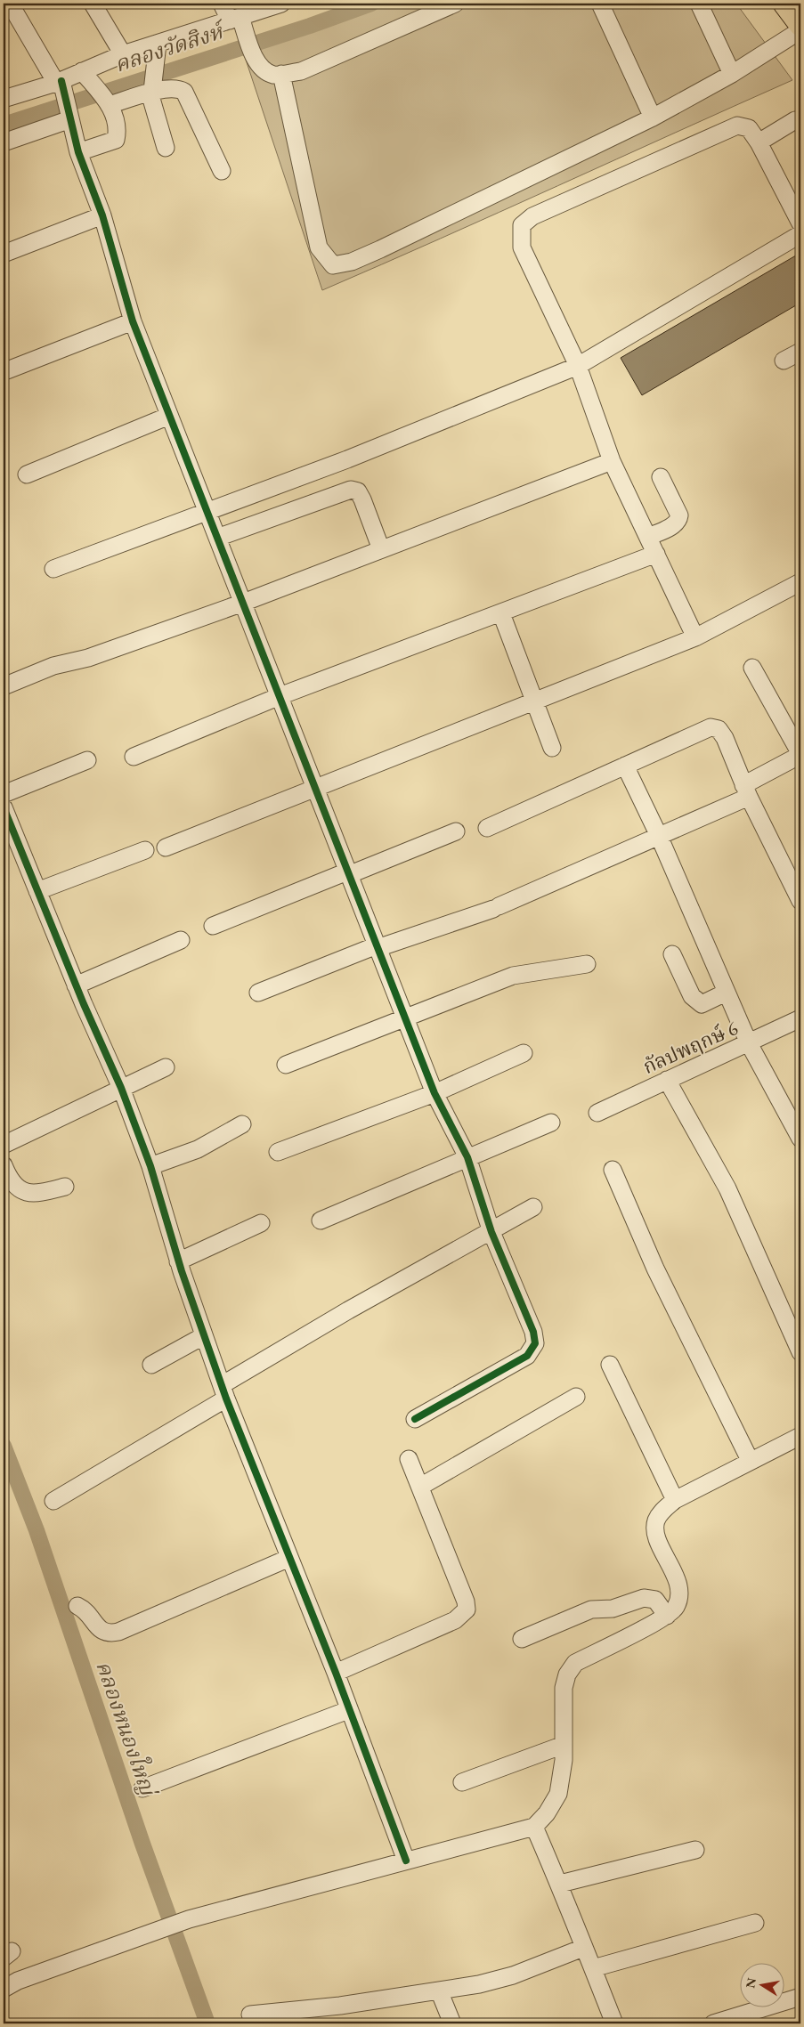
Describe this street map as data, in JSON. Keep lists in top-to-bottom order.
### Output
{
  "streets": {
    "street": ["กัลปพฤกษ์ 6"]
  },
  "water": ["คลองวัดสิงห์", "คลองหนองใหญ่"],
  "north": "left"
}
